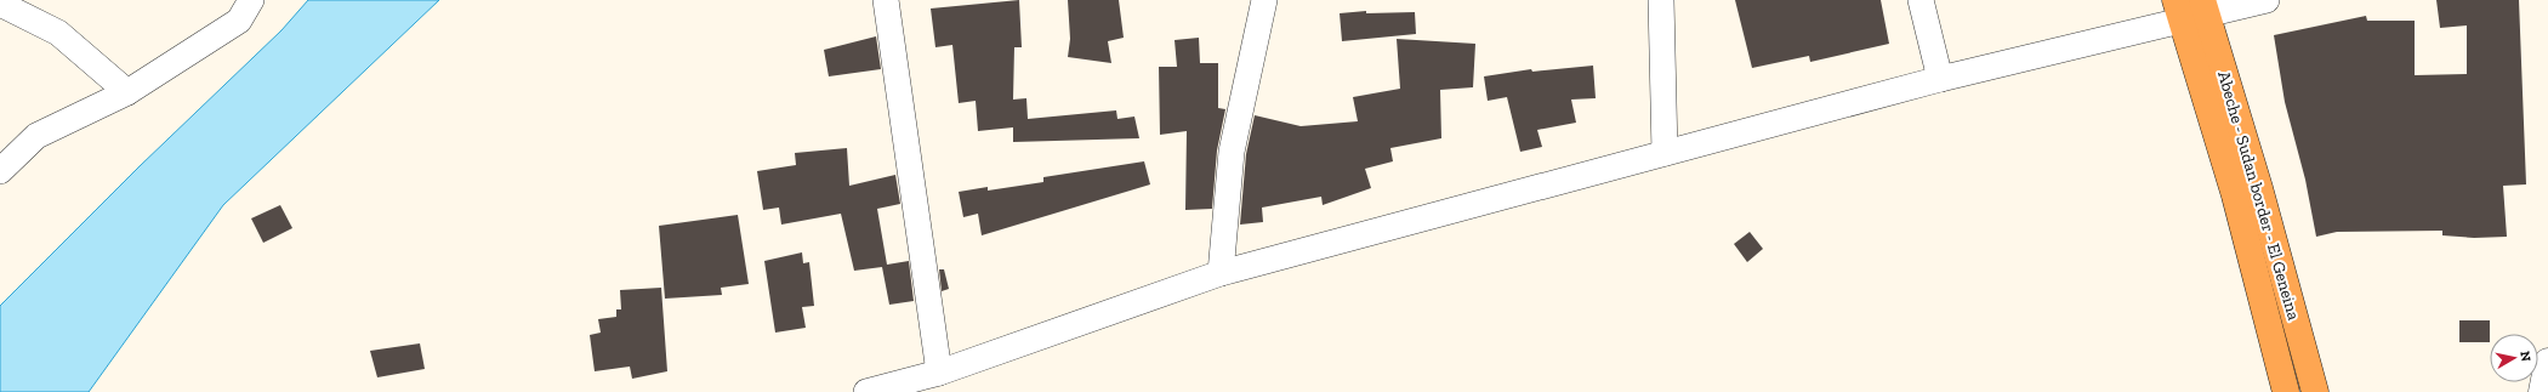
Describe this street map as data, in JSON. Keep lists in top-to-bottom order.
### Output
{
  "streets": {
    "highway": ["Abeche - Sudan border - El Geneina"]
  },
  "north": "right"
}
